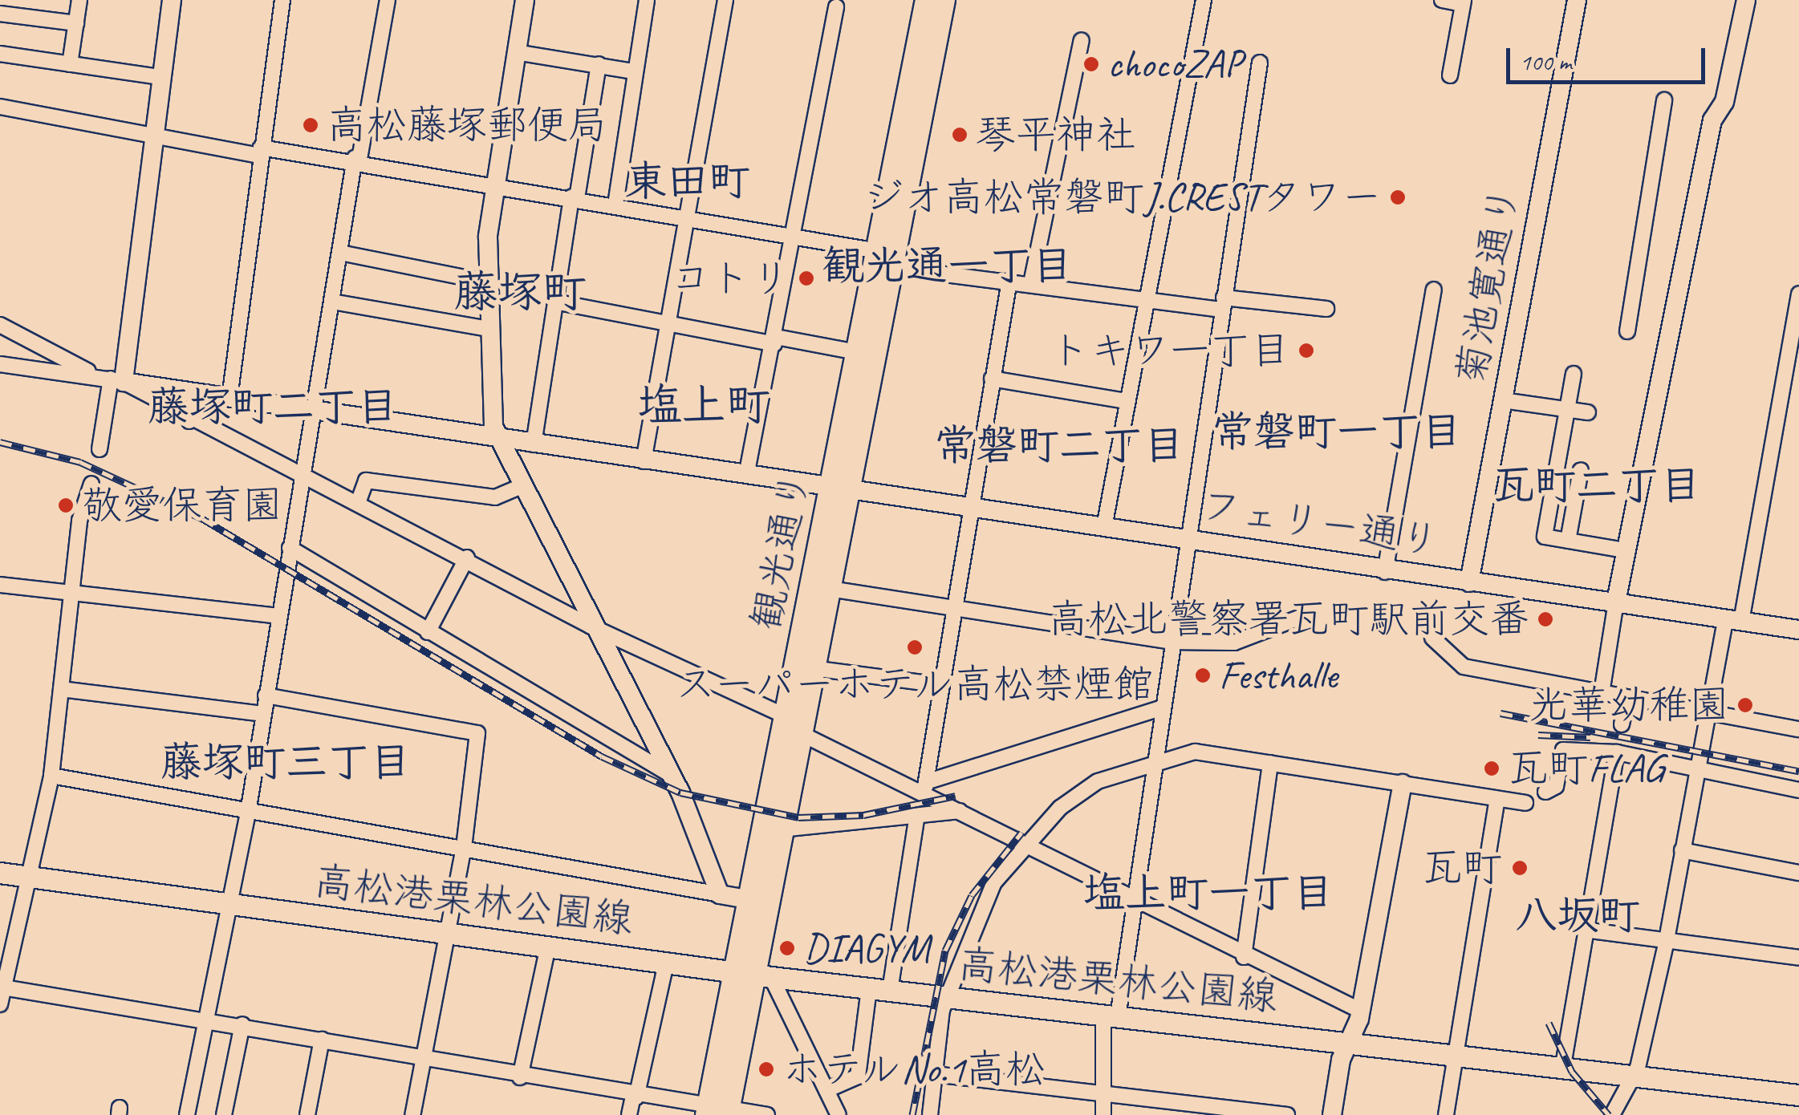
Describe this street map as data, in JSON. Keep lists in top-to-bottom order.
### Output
{
  "streets": {
    "main road": ["観光通り", "高松港栗林公園線"],
    "street": ["菊池寛通り", "フェリー通り"]
  },
  "crossings": [
    ["菊池寛通り", "フェリー通り"],
    ["フェリー通り", "観光通り"],
    ["観光通り", "高松港栗林公園線"]
  ],
  "districts": [
    "東田町",
    "観光通一丁目",
    "藤塚町",
    "塩上町",
    "藤塚町二丁目",
    "常磐町一丁目",
    "常磐町二丁目",
    "瓦町二丁目",
    "藤塚町三丁目",
    "塩上町一丁目",
    "八坂町"
  ],
  "places": [
    "chocoZAP",
    "高松藤塚郵便局",
    "琴平神社",
    "ジオ高松常磐町J.CRESTタワー",
    "コトリ",
    "トキワ一丁目",
    "敬愛保育園",
    "高松北警察署瓦町駅前交番",
    "スーパーホテル高松禁煙館",
    "Festhalle",
    "光華幼稚園",
    "瓦町FLAG",
    "瓦町",
    "DIAGYM",
    "ホテルNo.1高松"
  ],
  "scale_bar": "100 m"
}
